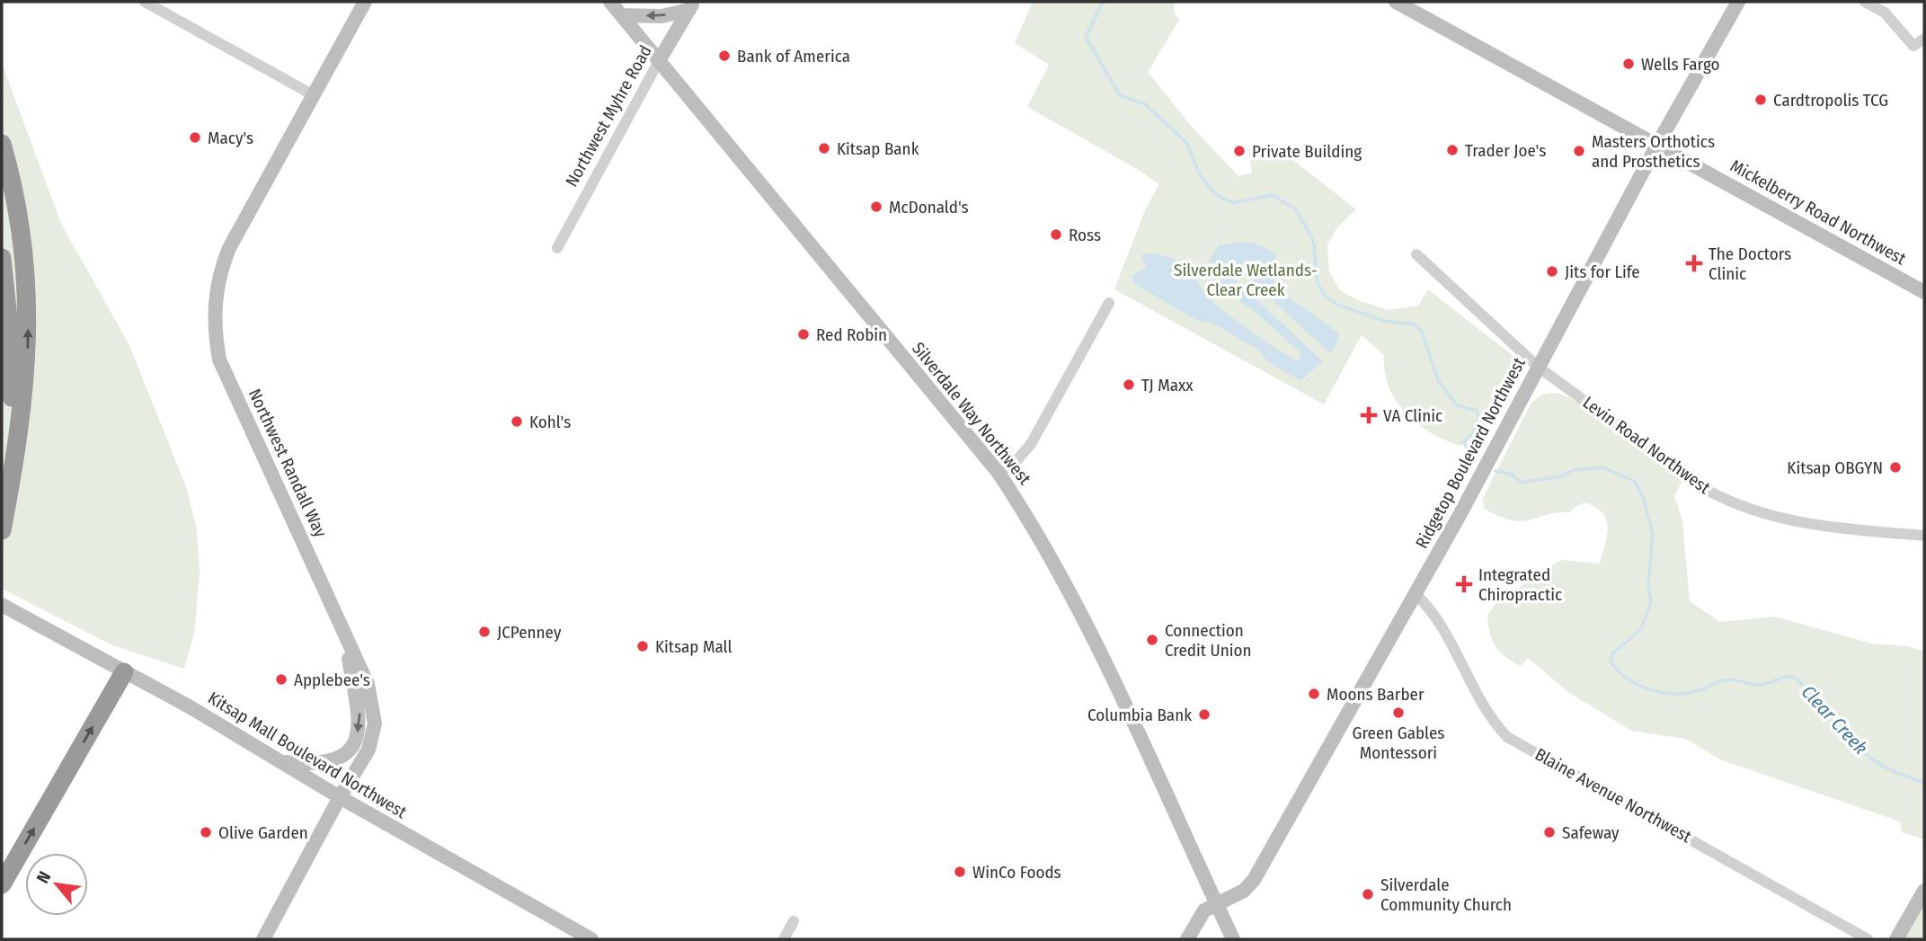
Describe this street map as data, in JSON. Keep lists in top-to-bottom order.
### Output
{
  "streets": {
    "main road": [
      "Northwest Myhre Road",
      "Mickelberry Road Northwest",
      "Silverdale Way Northwest",
      "Ridgetop Boulevard Northwest",
      "Northwest Randall Way",
      "Kitsap Mall Boulevard Northwest"
    ],
    "street": ["Levin Road Northwest", "Blaine Avenue Northwest"]
  },
  "crossings": [
    ["Northwest Myhre Road", "Silverdale Way Northwest"],
    ["Mickelberry Road Northwest", "Ridgetop Boulevard Northwest"],
    ["Silverdale Way Northwest", "Ridgetop Boulevard Northwest"],
    ["Levin Road Northwest", "Ridgetop Boulevard Northwest"],
    ["Ridgetop Boulevard Northwest", "Blaine Avenue Northwest"],
    ["Northwest Randall Way", "Kitsap Mall Boulevard Northwest"]
  ],
  "water": ["Clear Creek"],
  "parks": ["Silverdale Wetlands- Clear Creek"],
  "places": {
    "other": [
      "Bank of America",
      "Wells Fargo",
      "Cardtropolis TCG",
      "Macy's",
      "Kitsap Bank",
      "Trader Joe's",
      "Private Building",
      "Masters Orthotics and Prosthetics",
      "McDonald's",
      "Ross",
      "Jits for Life",
      "Red Robin",
      "TJ Maxx",
      "Kohl's",
      "Kitsap OBGYN",
      "JCPenney",
      "Connection Credit Union",
      "Kitsap Mall",
      "Applebee's",
      "Moons Barber",
      "Green Gables Montessori",
      "Columbia Bank",
      "Olive Garden",
      "Safeway",
      "WinCo Foods",
      "Silverdale Community Church"
    ],
    "health": ["The Doctors Clinic", "VA Clinic", "Integrated Chiropractic"]
  },
  "north": "top left"
}
